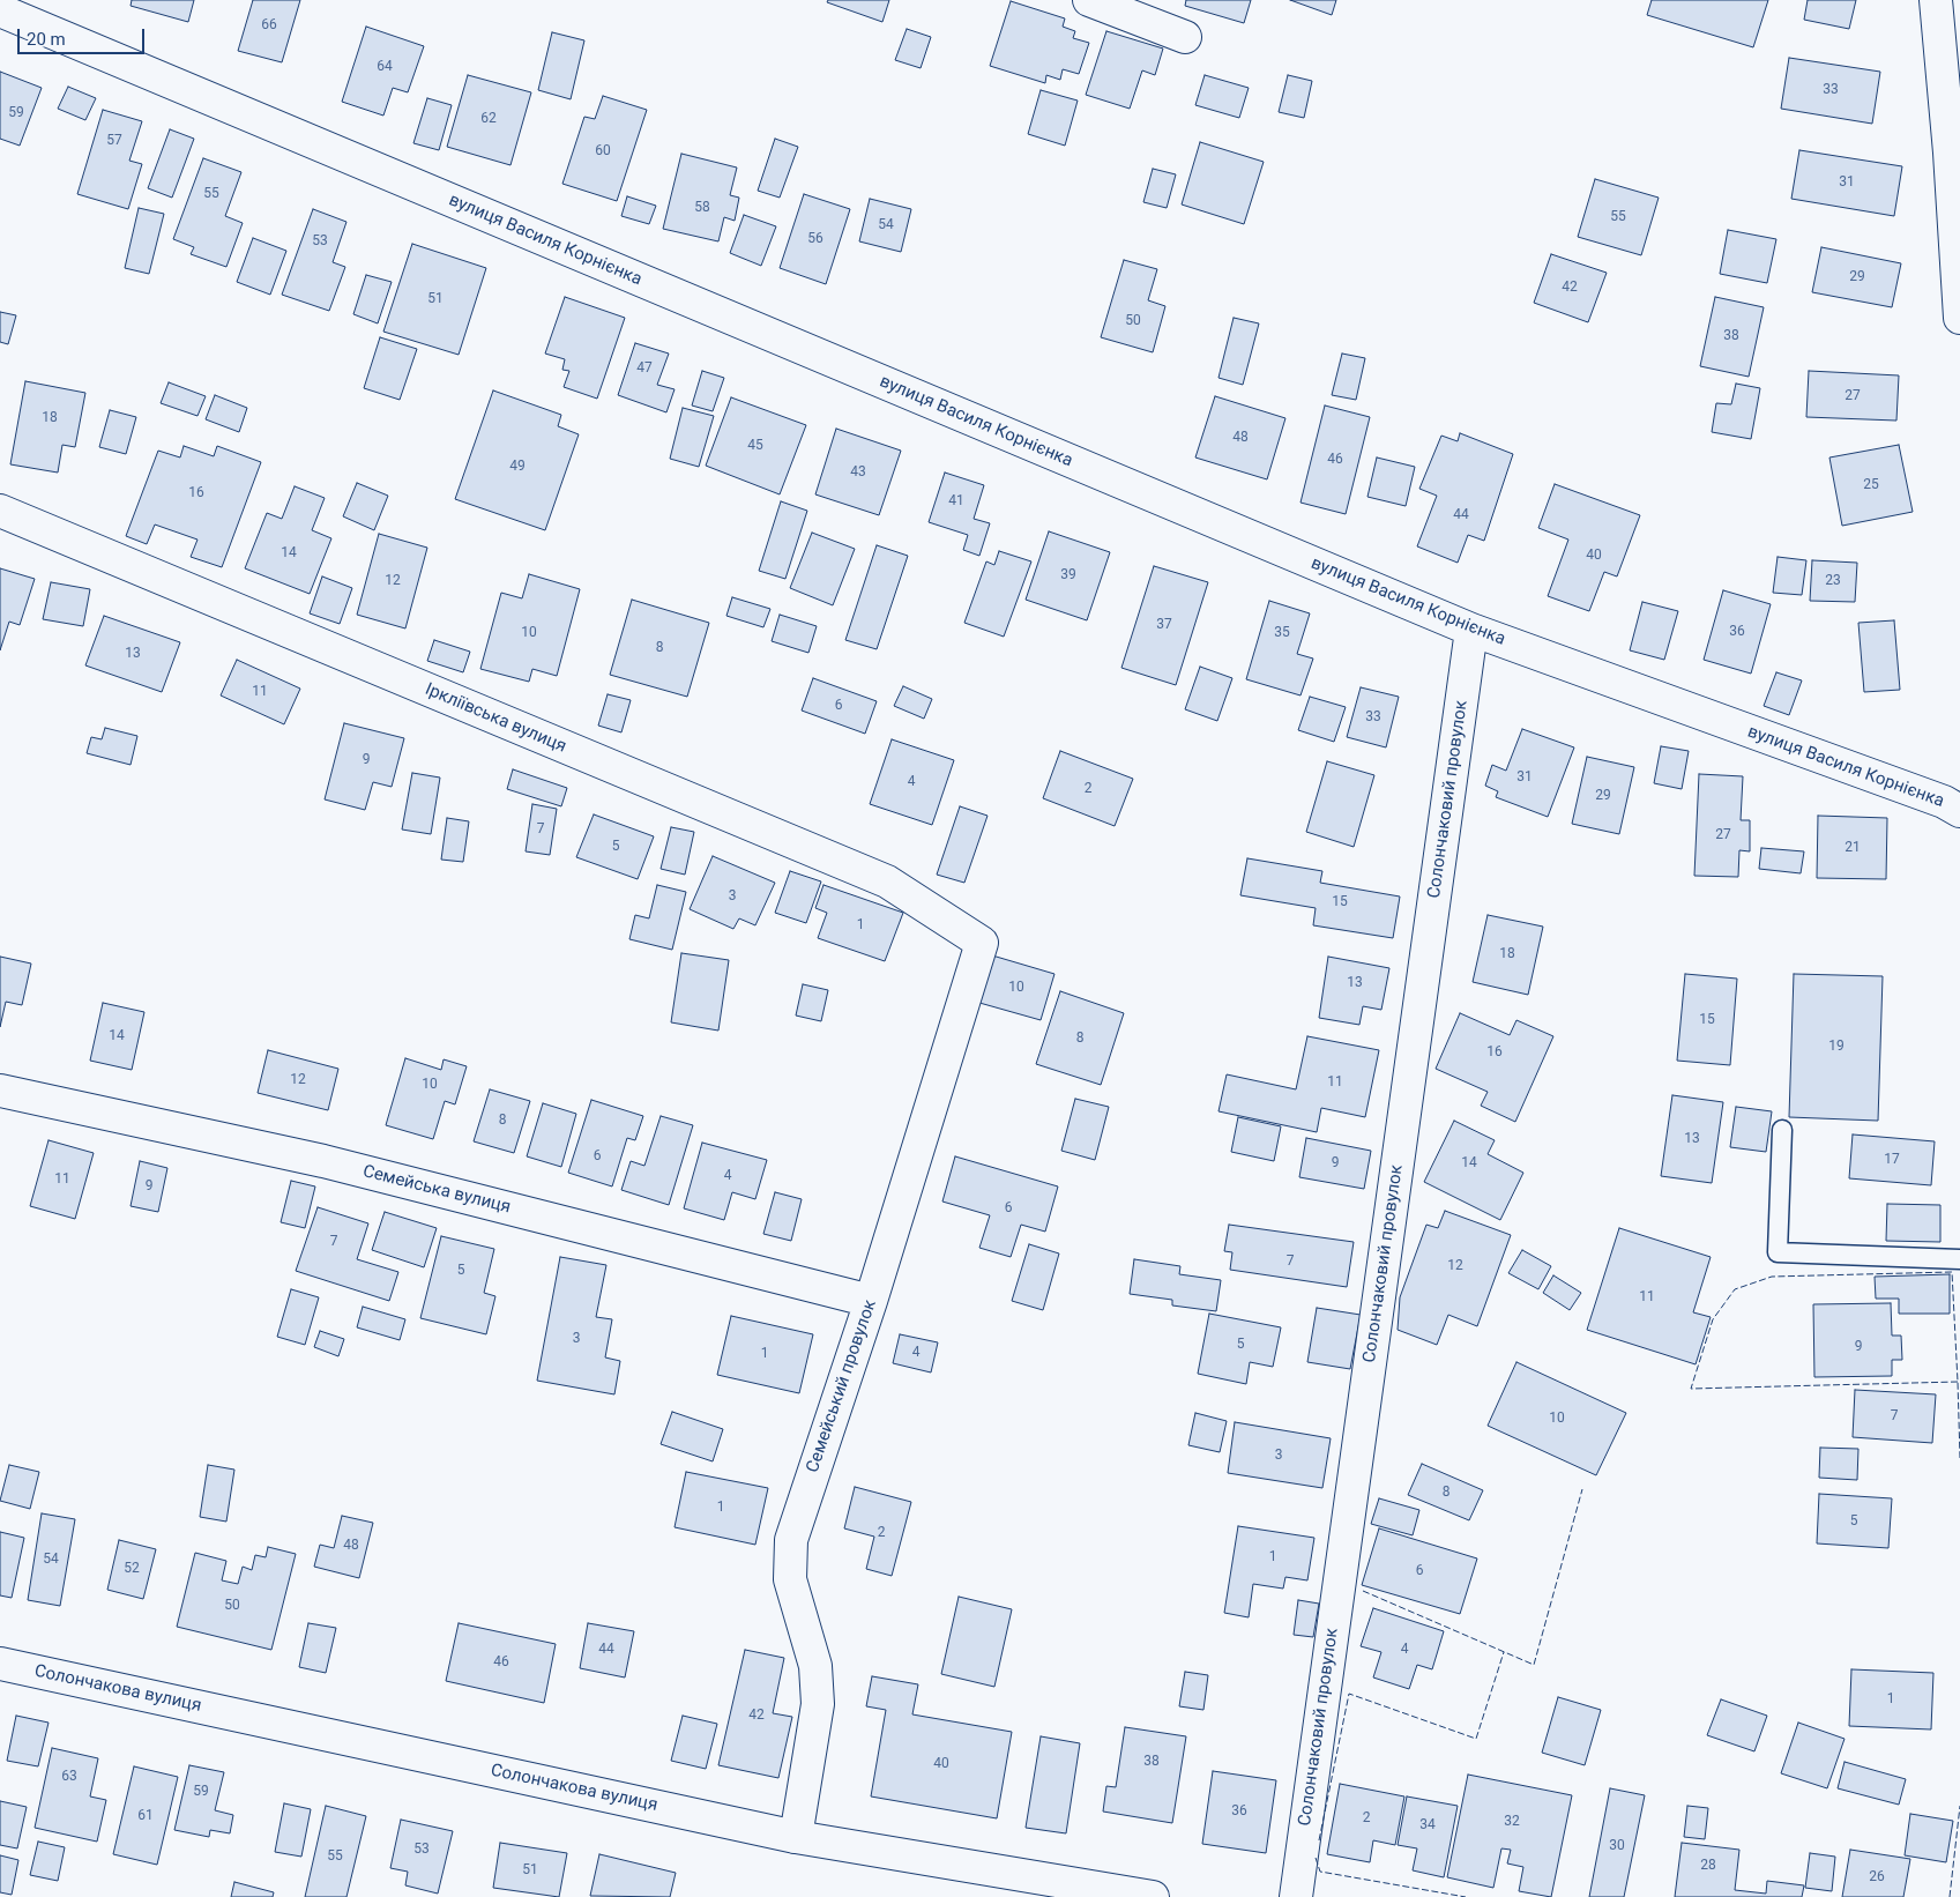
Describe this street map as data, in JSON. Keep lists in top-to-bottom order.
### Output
{
  "streets": {
    "street": [
      "вулиця Василя Корнієнка",
      "Іркліївська вулиця",
      "Солончаковий провулок",
      "Семейська вулиця",
      "Семейський провулок",
      "Солончакова вулиця"
    ]
  },
  "crossings": [
    ["вулиця Василя Корнієнка", "Солончаковий провулок"],
    ["Іркліївська вулиця", "Семейський провулок"],
    ["Семейська вулиця", "Семейський провулок"],
    ["Семейський провулок", "Солончакова вулиця"]
  ],
  "house_numbers": [
    "66",
    "64",
    "33",
    "59",
    "62",
    "57",
    "60",
    "31",
    "55",
    "58",
    "55",
    "54",
    "56",
    "53",
    "29",
    "42",
    "51",
    "50",
    "38",
    "47",
    "27",
    "18",
    "48",
    "45",
    "46",
    "49",
    "43",
    "25",
    "16",
    "41",
    "44",
    "14",
    "40",
    "39",
    "12",
    "23",
    "37",
    "36",
    "10",
    "35",
    "8",
    "13",
    "11",
    "6",
    "33",
    "9",
    "31",
    "4",
    "2",
    "29",
    "7",
    "27",
    "5",
    "21",
    "3",
    "15",
    "1",
    "18",
    "13",
    "10",
    "15",
    "14",
    "8",
    "19",
    "16",
    "12",
    "11",
    "10",
    "8",
    "13",
    "6",
    "17",
    "9",
    "14",
    "4",
    "11",
    "9",
    "6",
    "7",
    "7",
    "12",
    "5",
    "11",
    "3",
    "5",
    "9",
    "4",
    "1",
    "7",
    "10",
    "3",
    "8",
    "1",
    "5",
    "2",
    "48",
    "1",
    "54",
    "52",
    "6",
    "50",
    "44",
    "4",
    "46",
    "1",
    "42",
    "38",
    "40",
    "63",
    "59",
    "36",
    "61",
    "2",
    "32",
    "34",
    "30",
    "53",
    "55",
    "28",
    "51",
    "26"
  ],
  "scale_bar": "20 m"
}
